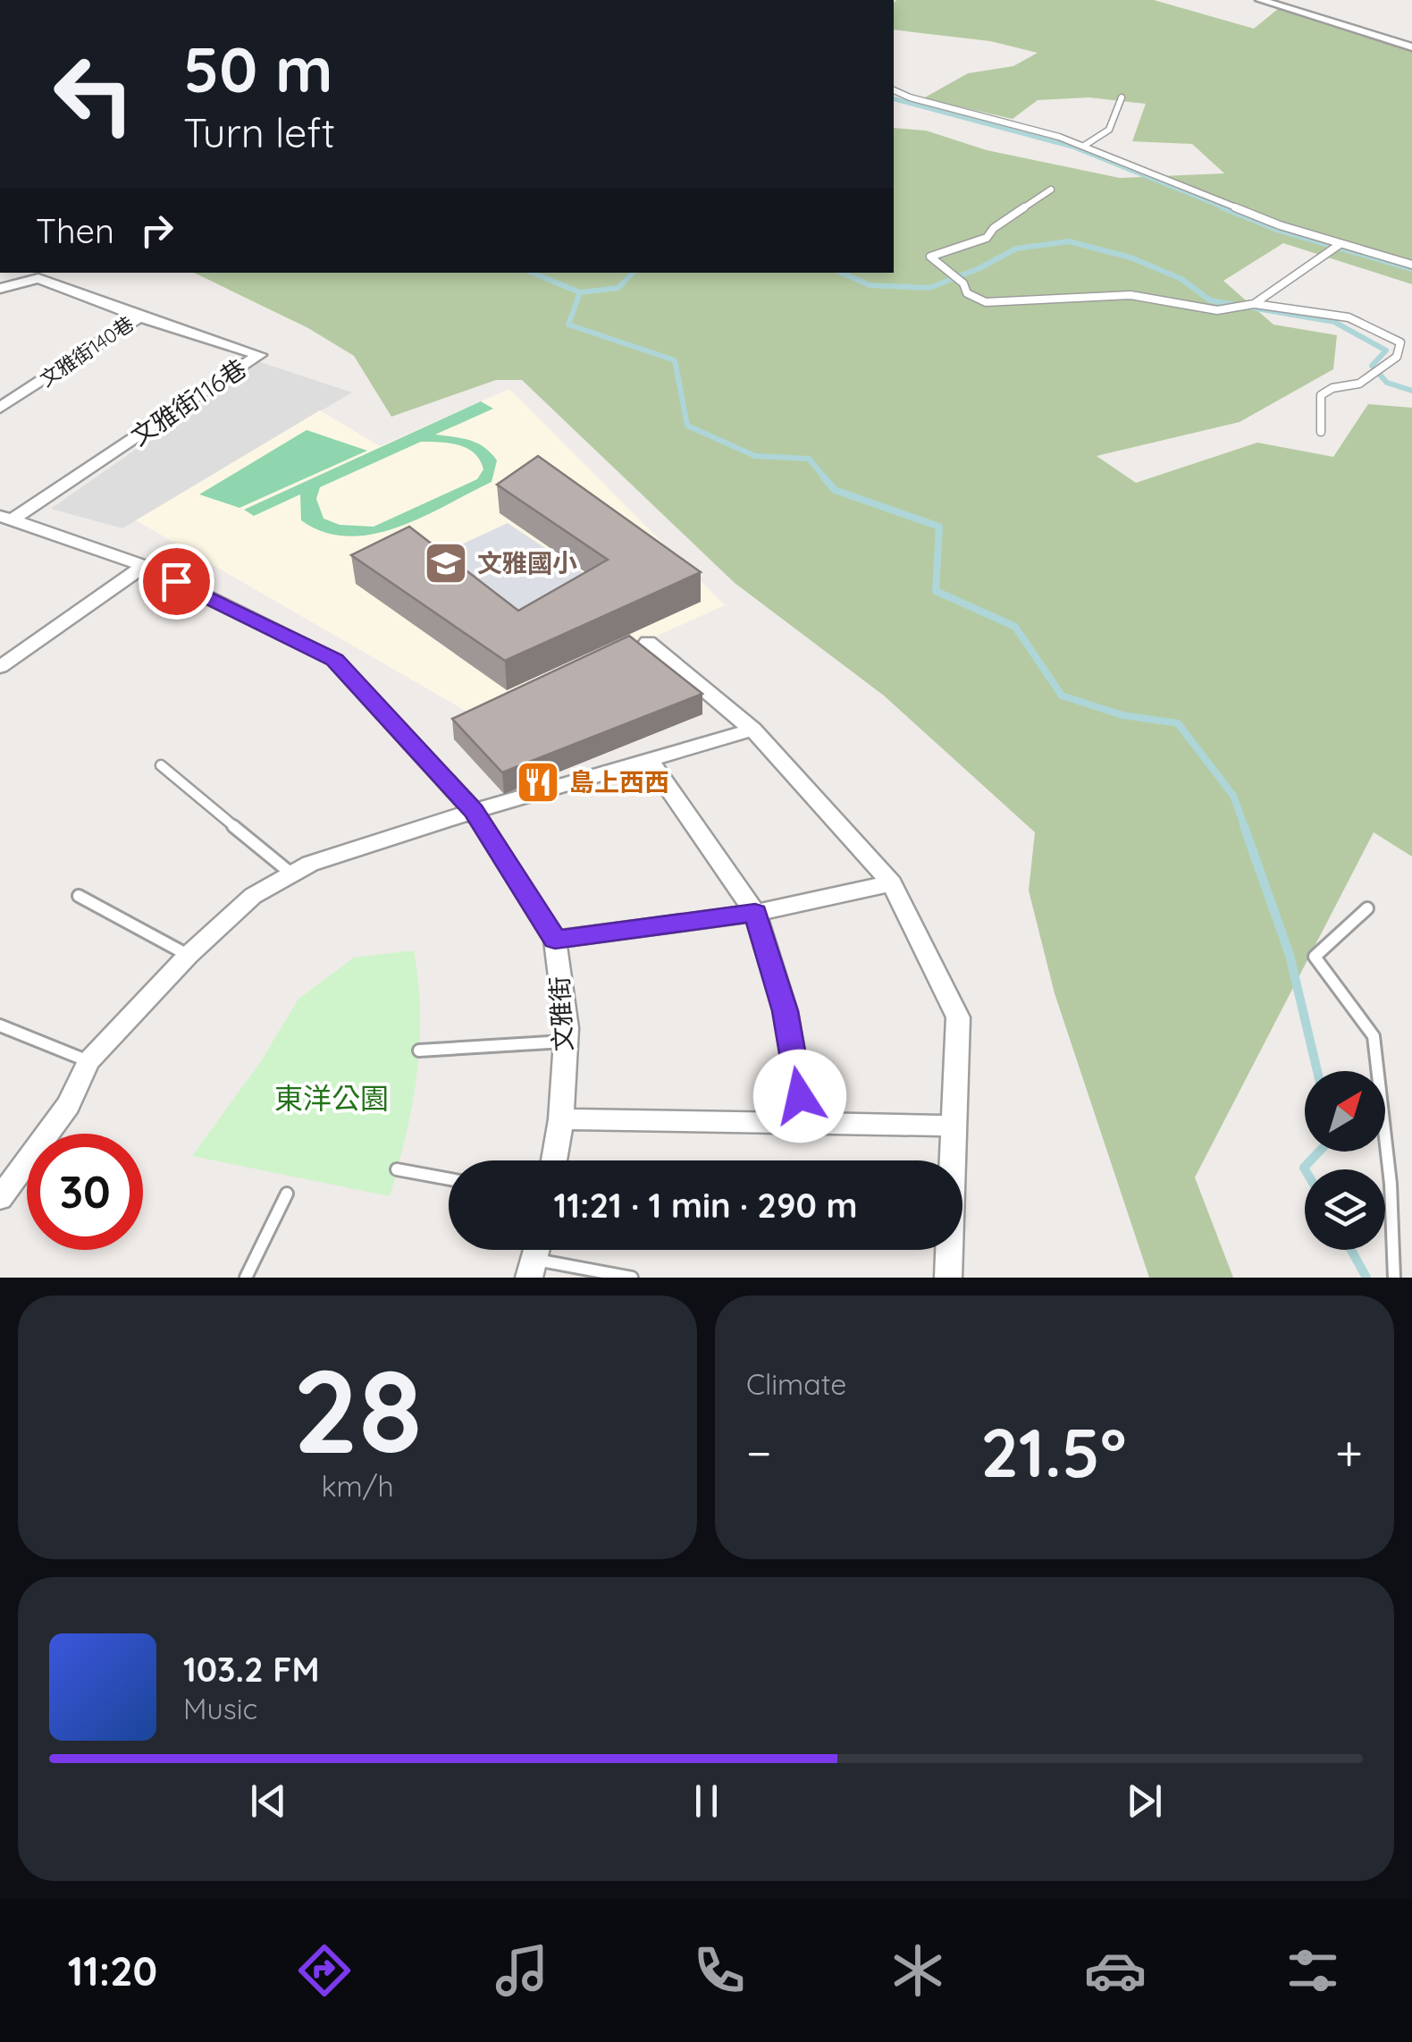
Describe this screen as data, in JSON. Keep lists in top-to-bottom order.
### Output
{
  "streets": {
    "street": ["文雅街140巷", "文雅街116巷", "文雅街"]
  },
  "crossings": [
    ["文雅街140巷", "文雅街116巷"],
    ["文雅街116巷", "文雅街"]
  ],
  "parks": ["東洋公園"],
  "places": {
    "school or university": ["文雅國小"],
    "restaurant": ["島上西西"]
  },
  "north": "top right",
  "page": {
    "turn": ["50 m", "Turn left"],
    "then": "Then",
    "limit": "30",
    "trip": "11:21 · 1 min · 290 m",
    "tile": [
      ["28", "km/h"],
      "Climate"
    ],
    "heat": ["−", "21.5°", "+"],
    "song": ["103.2 FM", "Music"],
    "tabs": "11:20"
  }
}
